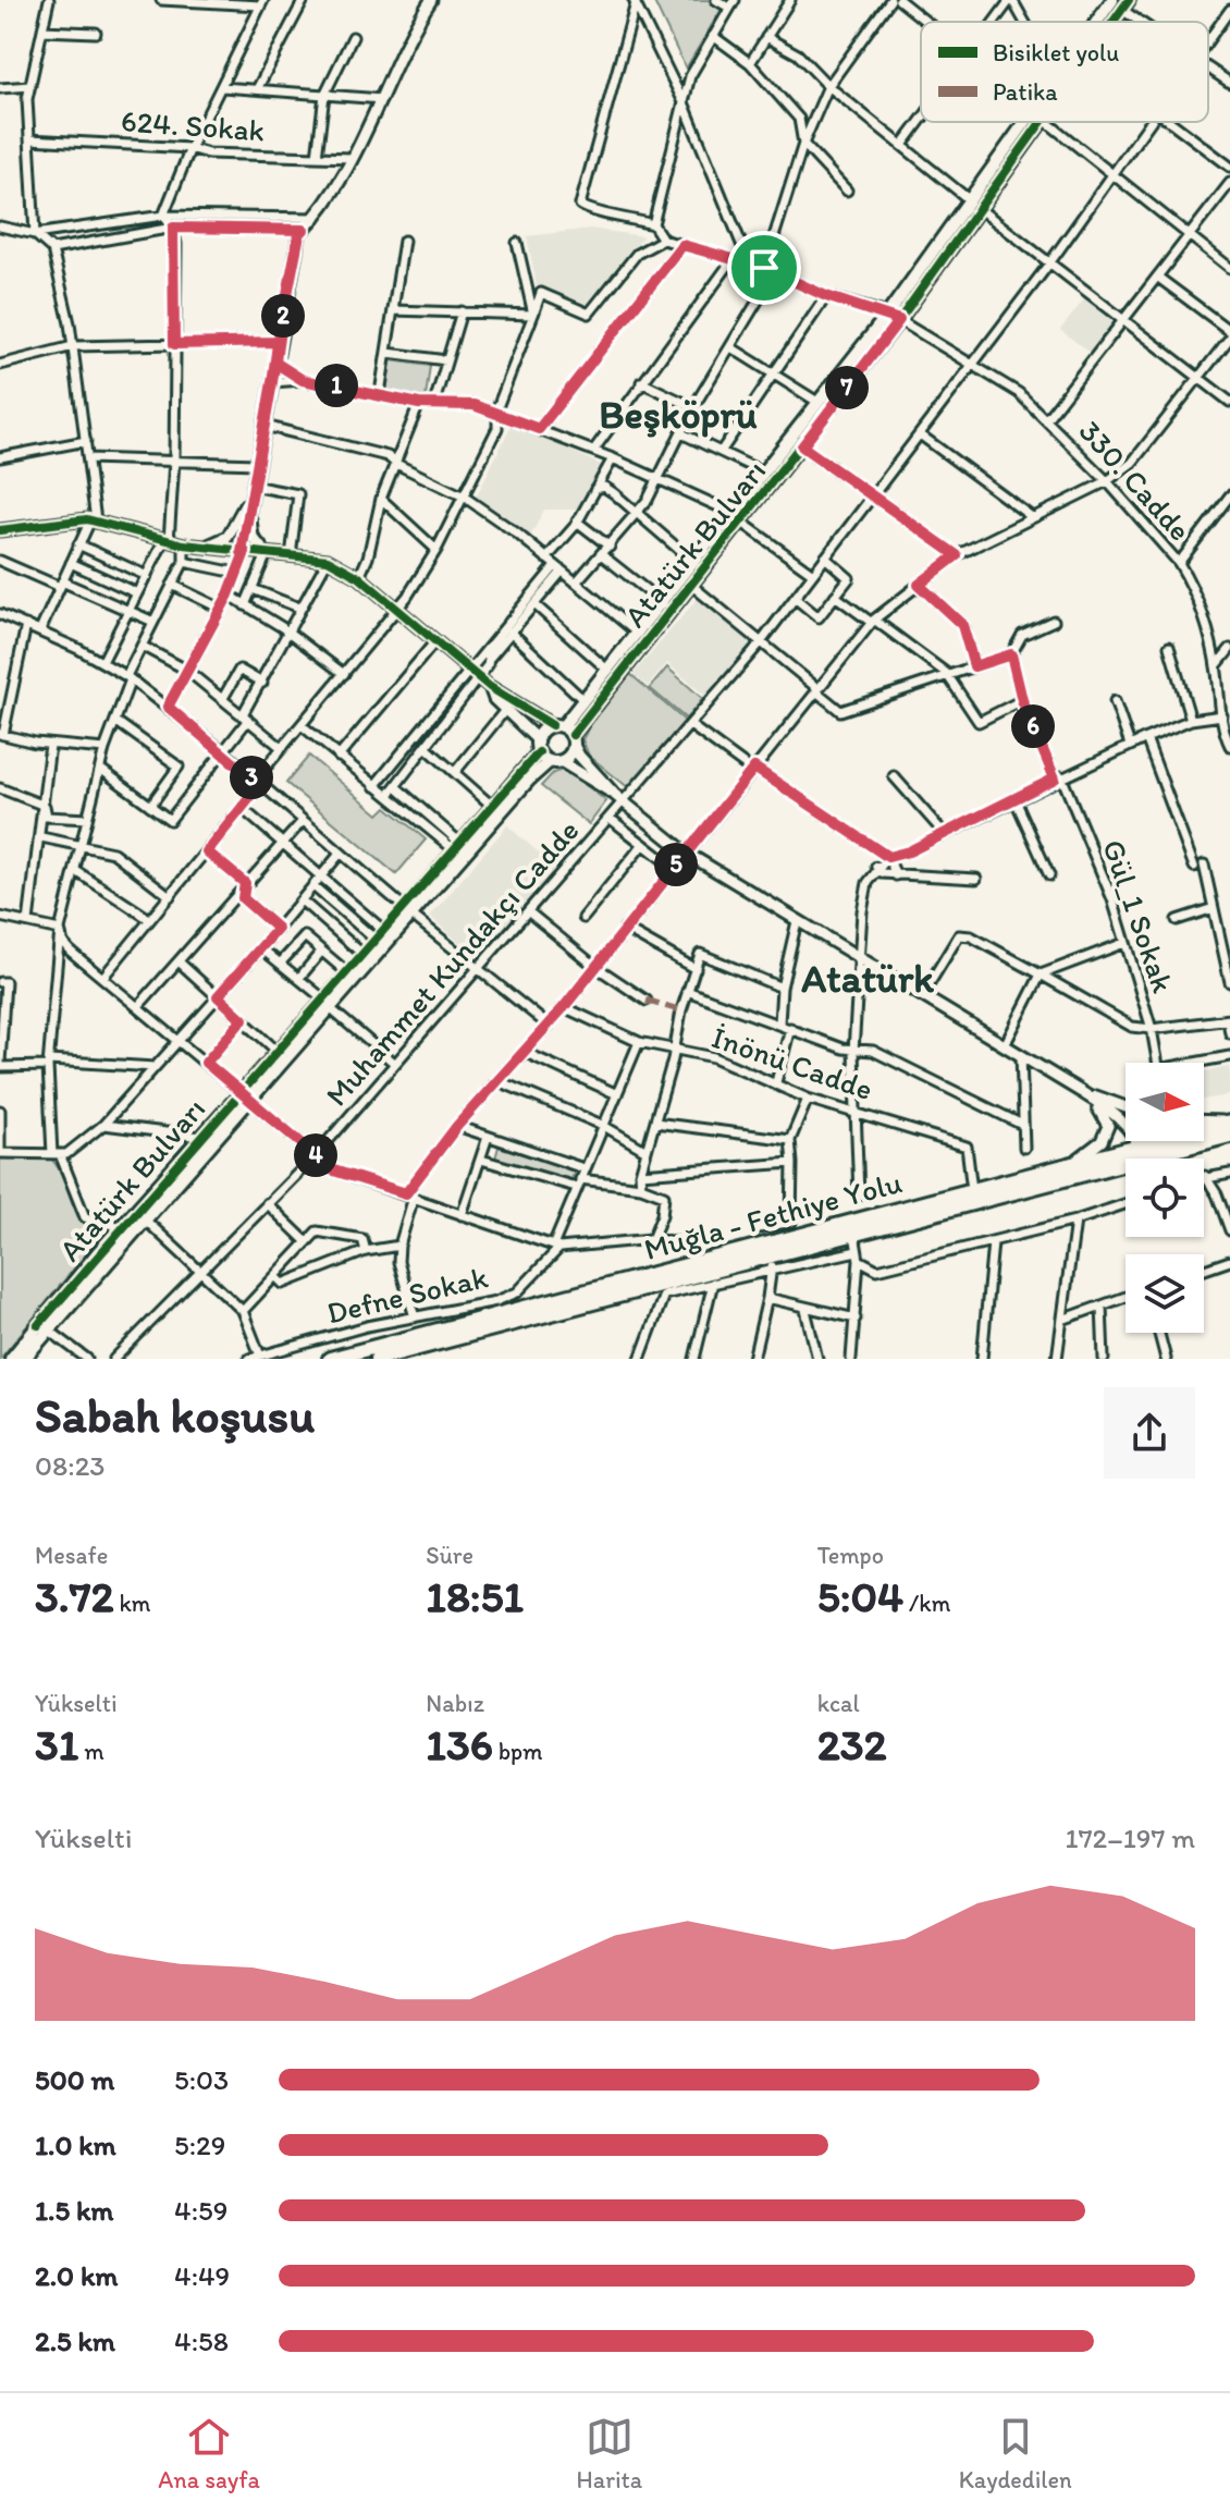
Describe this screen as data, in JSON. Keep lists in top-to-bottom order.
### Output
{
  "streets": {
    "highway": ["Muğla - Fethiye Yolu"],
    "main road": ["Atatürk Bulvarı"],
    "street": [
      "624. Sokak",
      "330. Cadde",
      "Gül_1 Sokak",
      "Muhammet Kundakçı Cadde",
      "İnönü Cadde",
      "Defne Sokak"
    ]
  },
  "crossings": [
    ["330. Cadde", "Atatürk Bulvarı"],
    ["330. Cadde", "Muhammet Kundakçı Cadde"],
    ["İnönü Cadde", "Muğla - Fethiye Yolu"]
  ],
  "districts": ["Beşköprü", "Atatürk"],
  "legend": ["Bisiklet yolu", "Patika"],
  "north": "right",
  "page": {
    "pins": [
      "2",
      "1",
      "7",
      "6",
      "3",
      "5",
      "4"
    ],
    "heading": ["Sabah koşusu", "08:23"],
    "stats": [
      ["Mesafe", "3.72 km"],
      ["Süre", "18:51"],
      ["Tempo", "5:04 /km"],
      ["Yükselti", "31 m"],
      ["Nabız", "136 bpm"],
      ["kcal", "232"]
    ],
    "chart": ["Yükselti", "172–197 m"],
    "list": [
      {
        "name": "500 m",
        "note": "5:03"
      },
      {
        "name": "1.0 km",
        "note": "5:29"
      },
      {
        "name": "1.5 km",
        "note": "4:59"
      },
      {
        "name": "2.0 km",
        "note": "4:49"
      },
      {
        "name": "2.5 km",
        "note": "4:58"
      }
    ],
    "tabs": ["Ana sayfa", "Harita", "Kaydedilen"]
  }
}
